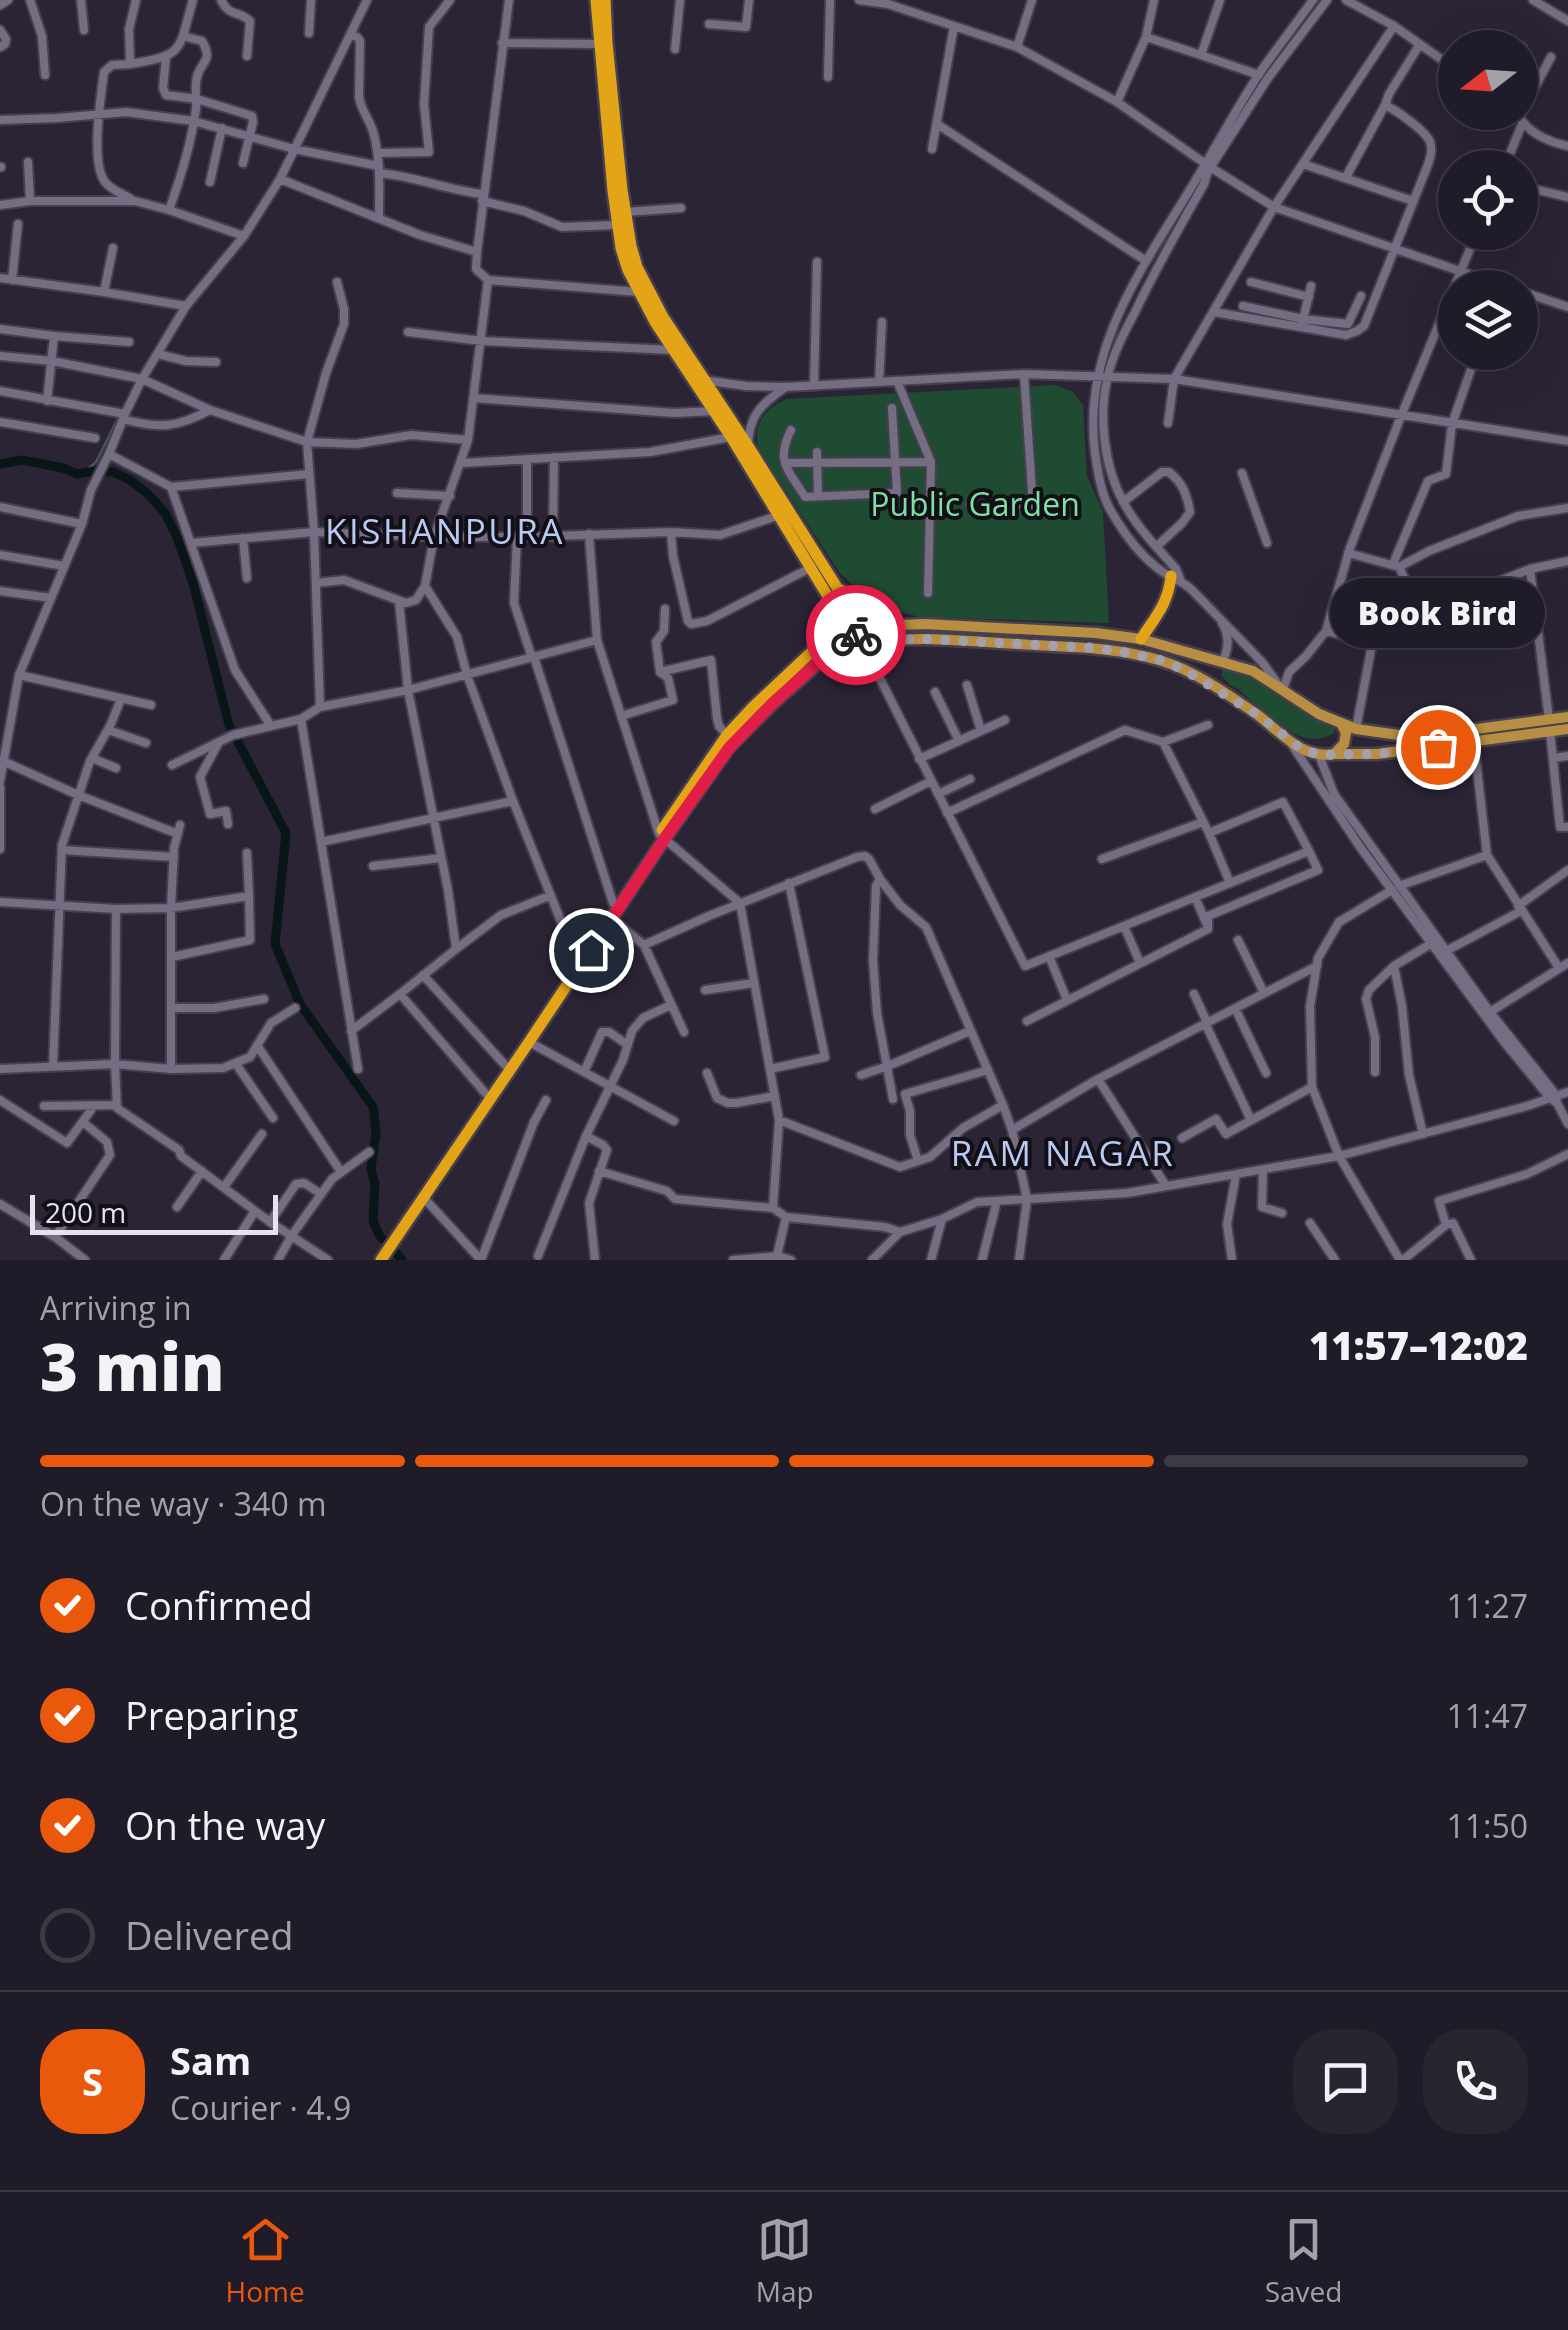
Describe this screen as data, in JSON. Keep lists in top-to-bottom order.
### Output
{
  "districts": ["KISHANPURA", "RAM NAGAR"],
  "parks": ["Public Garden"],
  "places": ["Book Bird"],
  "scale_bar": "200 m",
  "north": "left",
  "page": {
    "bubble": "Book Bird",
    "scale": "200 m",
    "heading": ["3 min", "Arriving in", "11:57–12:02"],
    "panel": ["Sam", "Courier · 4.9"],
    "bar": "On the way · 340 m",
    "list": [
      ["Confirmed", "11:27"],
      ["Preparing", "11:47"],
      ["On the way", "11:50"],
      "Delivered"
    ],
    "round": "S",
    "tabs": ["Home", "Map", "Saved"]
  }
}
